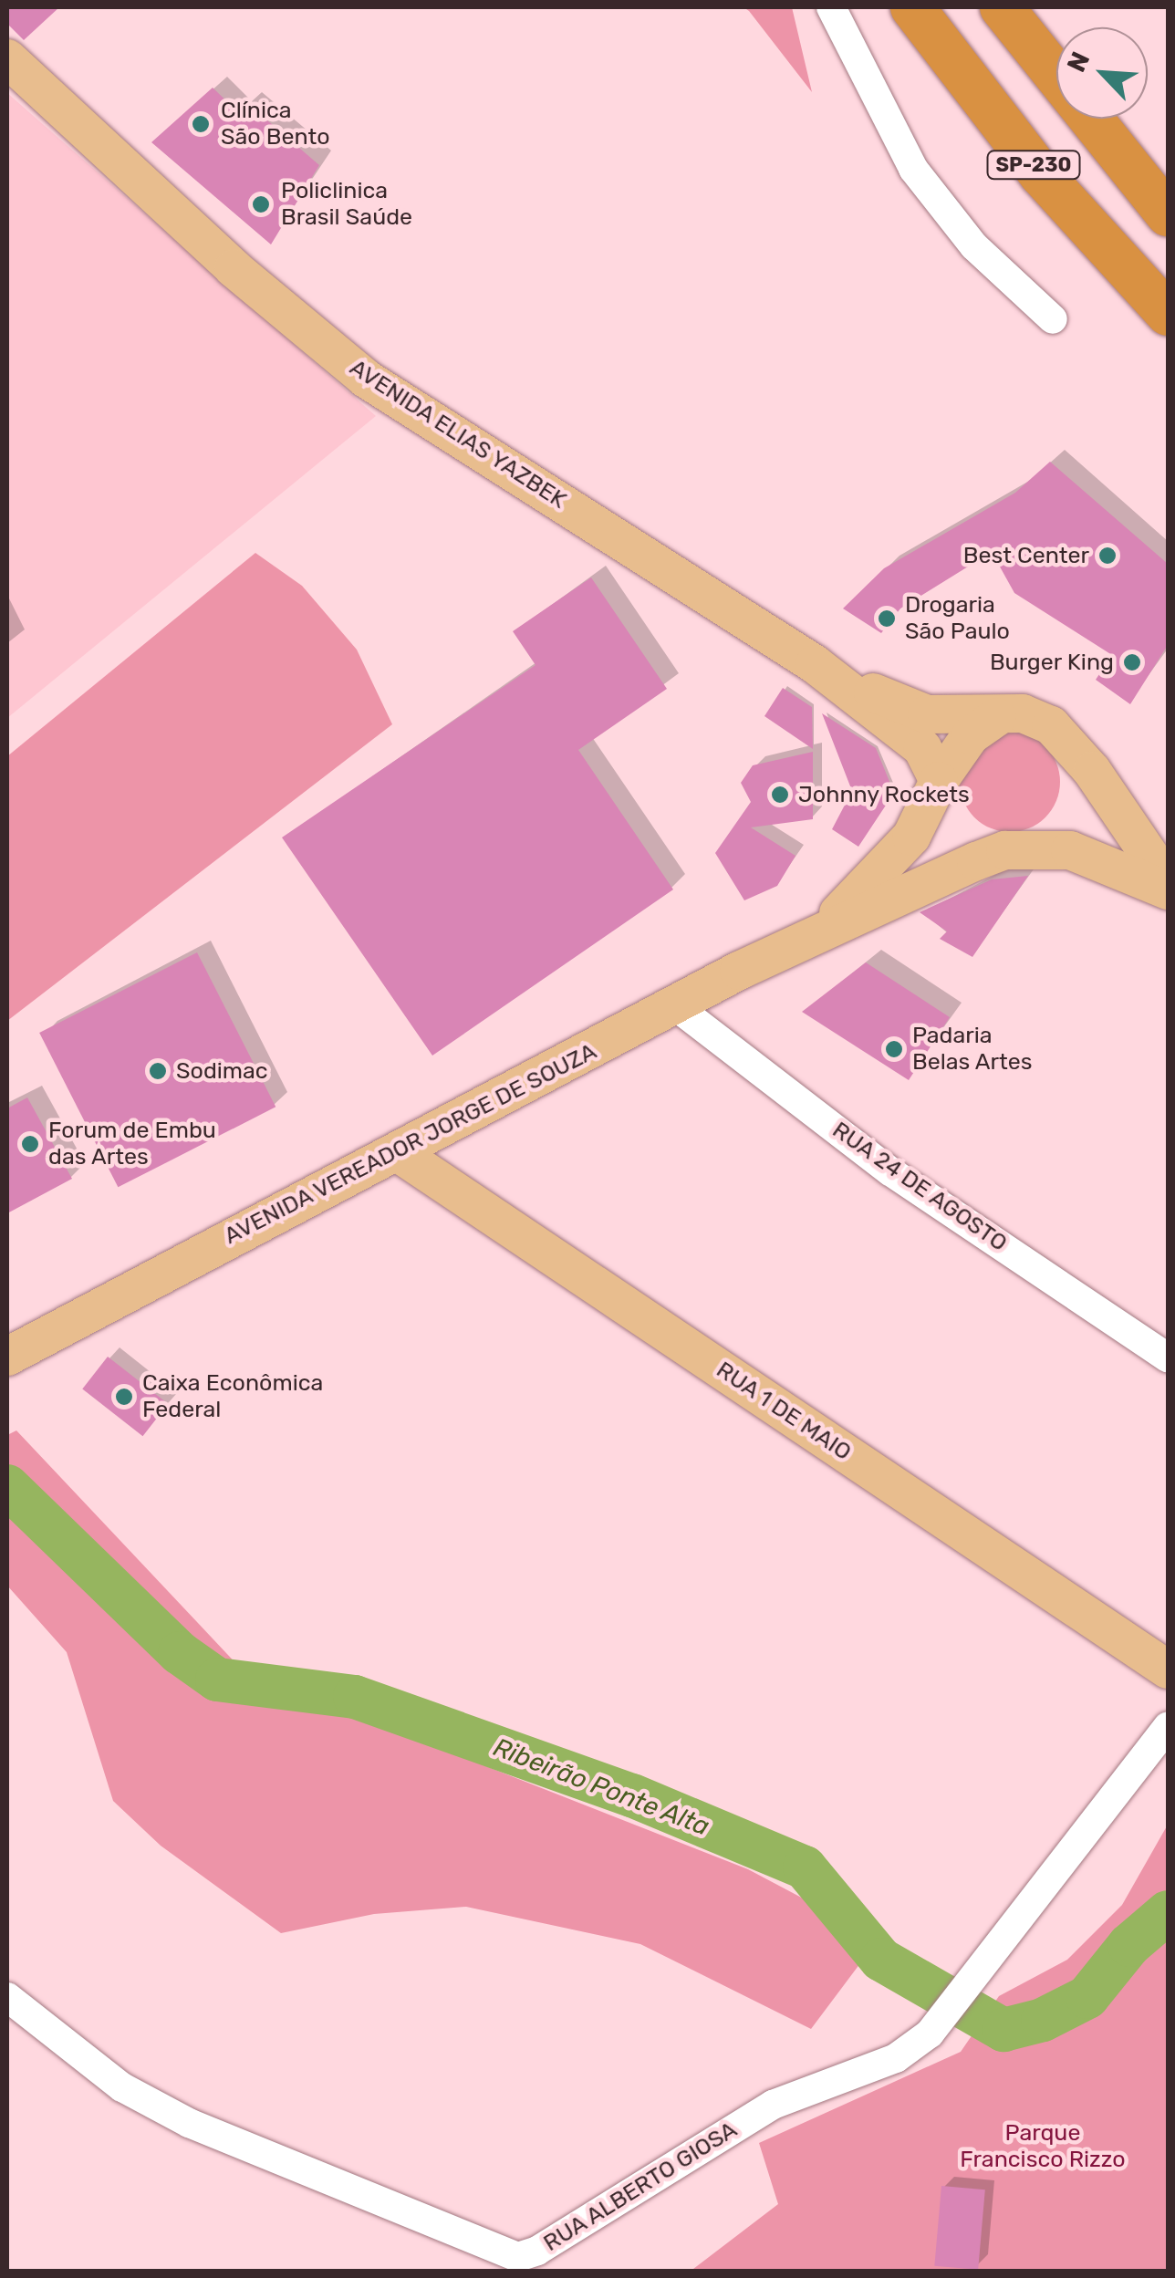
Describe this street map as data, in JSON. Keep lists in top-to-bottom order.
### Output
{
  "streets": {
    "highway": ["SP-230"],
    "main road": ["AVENIDA ELIAS YAZBEK", "AVENIDA VEREADOR JORGE DE SOUZA", "RUA 1 DE MAIO"],
    "street": ["RUA 24 DE AGOSTO", "RUA ALBERTO GIOSA"]
  },
  "crossings": [
    ["AVENIDA ELIAS YAZBEK", "AVENIDA VEREADOR JORGE DE SOUZA"],
    ["AVENIDA VEREADOR JORGE DE SOUZA", "RUA 24 DE AGOSTO"],
    ["AVENIDA VEREADOR JORGE DE SOUZA", "RUA 1 DE MAIO"]
  ],
  "water": ["Ribeirão Ponte Alta"],
  "parks": ["Parque Francisco Rizzo"],
  "places": [
    "Clínica São Bento",
    "Policlinica Brasil Saúde",
    "Best Center",
    "Drogaria São Paulo",
    "Burger King",
    "Johnny Rockets",
    "Padaria Belas Artes",
    "Sodimac",
    "Forum de Embu das Artes",
    "Caixa Econômica Federal"
  ],
  "north": "top left"
}
